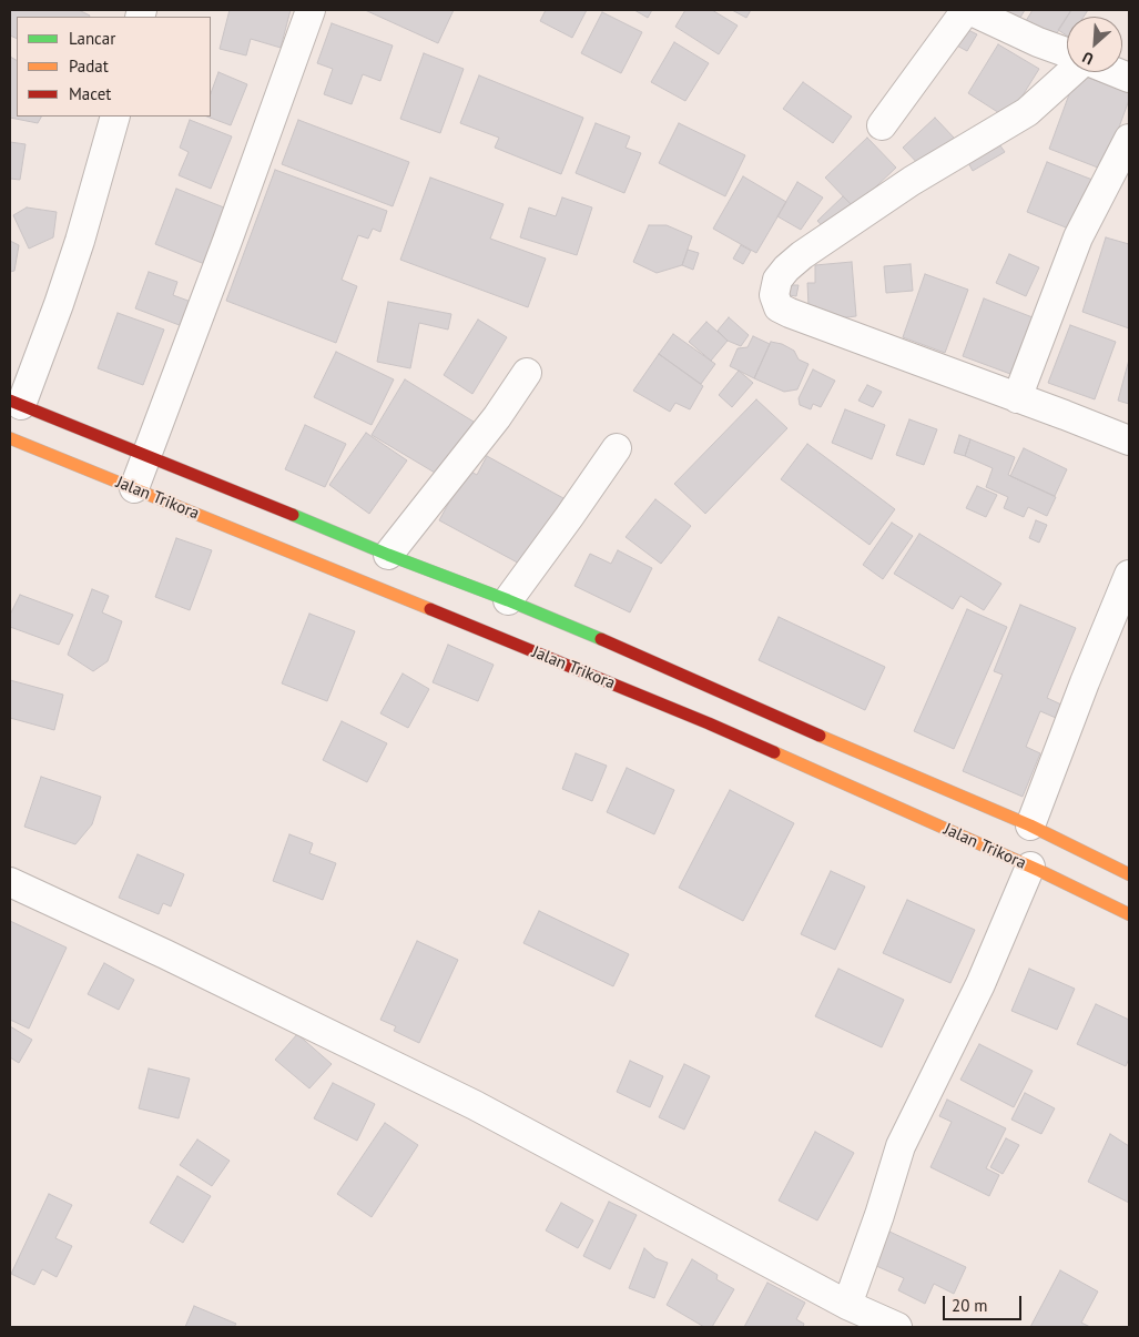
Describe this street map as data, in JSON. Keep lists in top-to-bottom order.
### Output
{
  "streets": {
    "main road": ["Jalan Trikora"]
  },
  "legend": ["Lancar", "Padat", "Macet"],
  "scale_bar": "20 m",
  "north": "bottom left"
}
